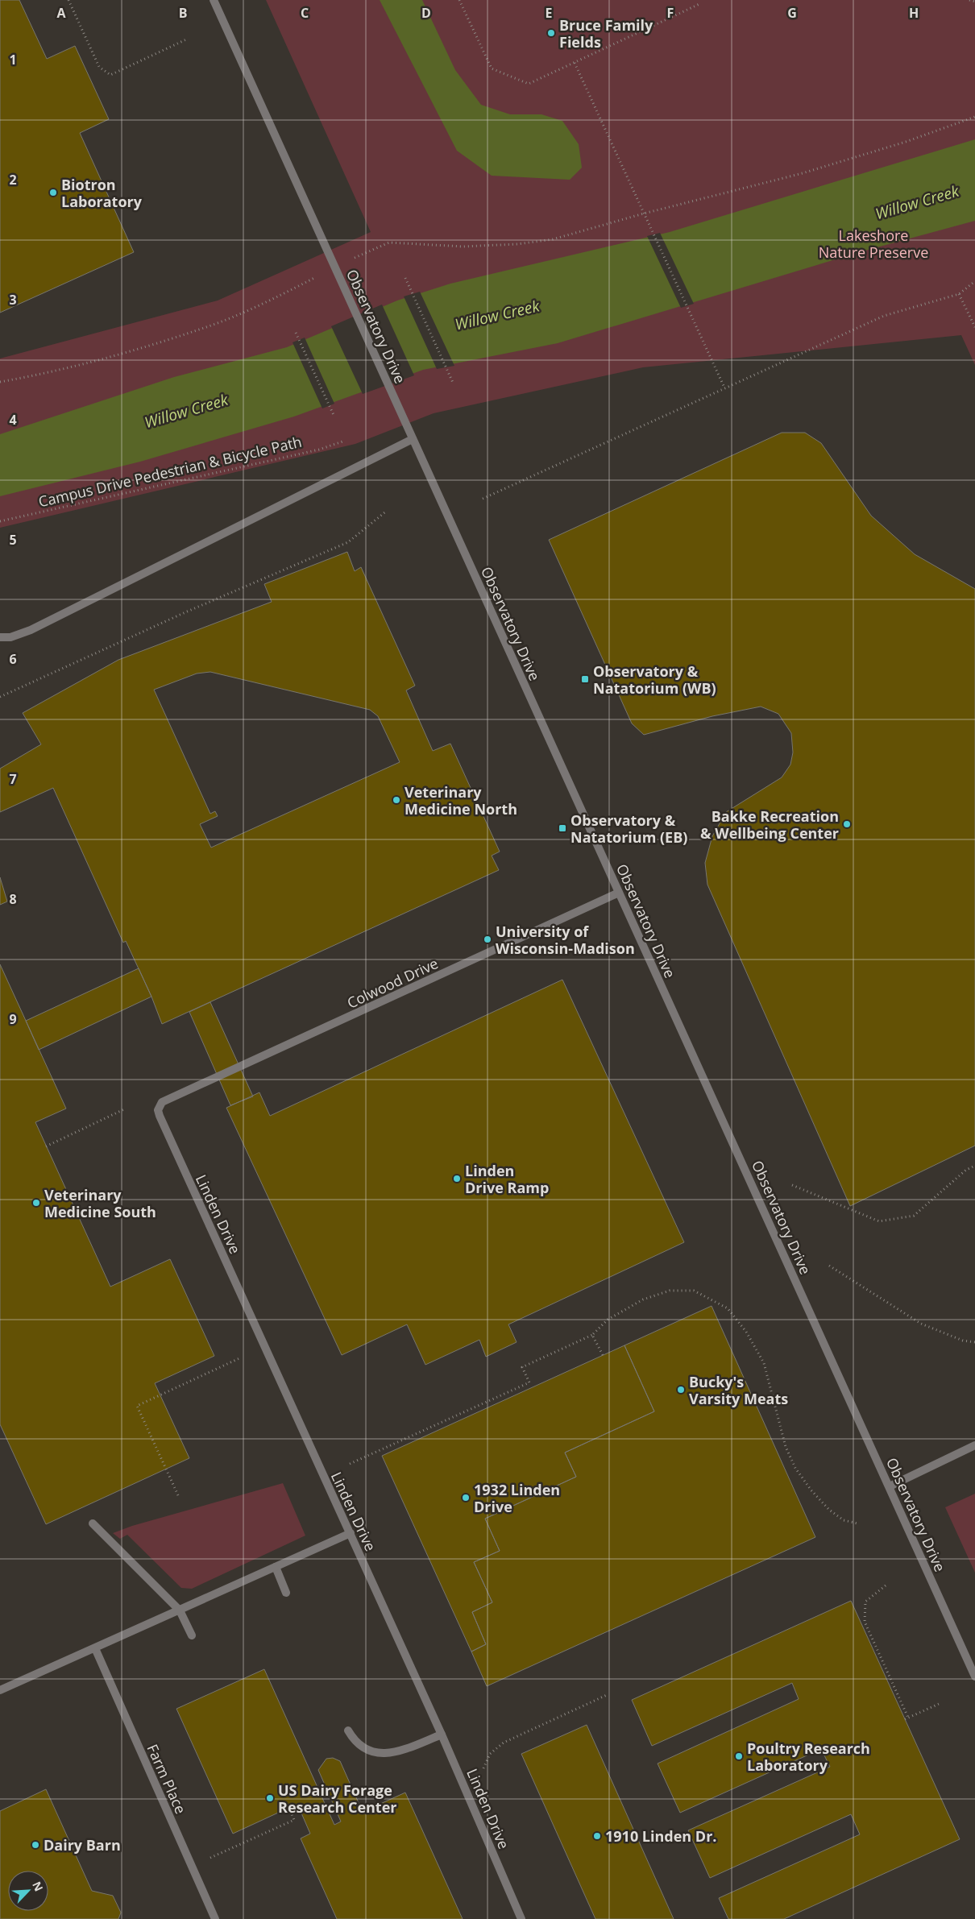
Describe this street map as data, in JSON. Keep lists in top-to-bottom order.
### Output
{
  "streets": {
    "street": [
      "Observatory Drive",
      "Colwood Drive",
      "Linden Drive",
      "Farm Place"
    ],
    "path": ["Campus Drive Pedestrian & Bicycle Path"]
  },
  "crossings": [
    ["Observatory Drive", "Colwood Drive"],
    ["Colwood Drive", "Linden Drive"]
  ],
  "water": ["Willow Creek"],
  "parks": ["Lakeshore Nature Preserve"],
  "places": {
    "other": [
      "Bruce Family Fields",
      "Biotron Laboratory",
      "Veterinary Medicine North",
      "Bakke Recreation & Wellbeing Center",
      "University of Wisconsin-Madison",
      "Linden Drive Ramp",
      "Veterinary Medicine South",
      "Bucky's Varsity Meats",
      "1932 Linden Drive",
      "Poultry Research Laboratory",
      "US Dairy Forage Research Center",
      "1910 Linden Dr.",
      "Dairy Barn"
    ],
    "transit": ["Observatory & Natatorium (WB)", "Observatory & Natatorium (EB)"]
  },
  "north": "top right",
  "grid": {
    "columns": [
      "A",
      "B",
      "C",
      "D",
      "E",
      "F",
      "G",
      "H"
    ],
    "rows": [
      "1",
      "2",
      "3",
      "4",
      "5",
      "6",
      "7",
      "8",
      "9"
    ]
  }
}
